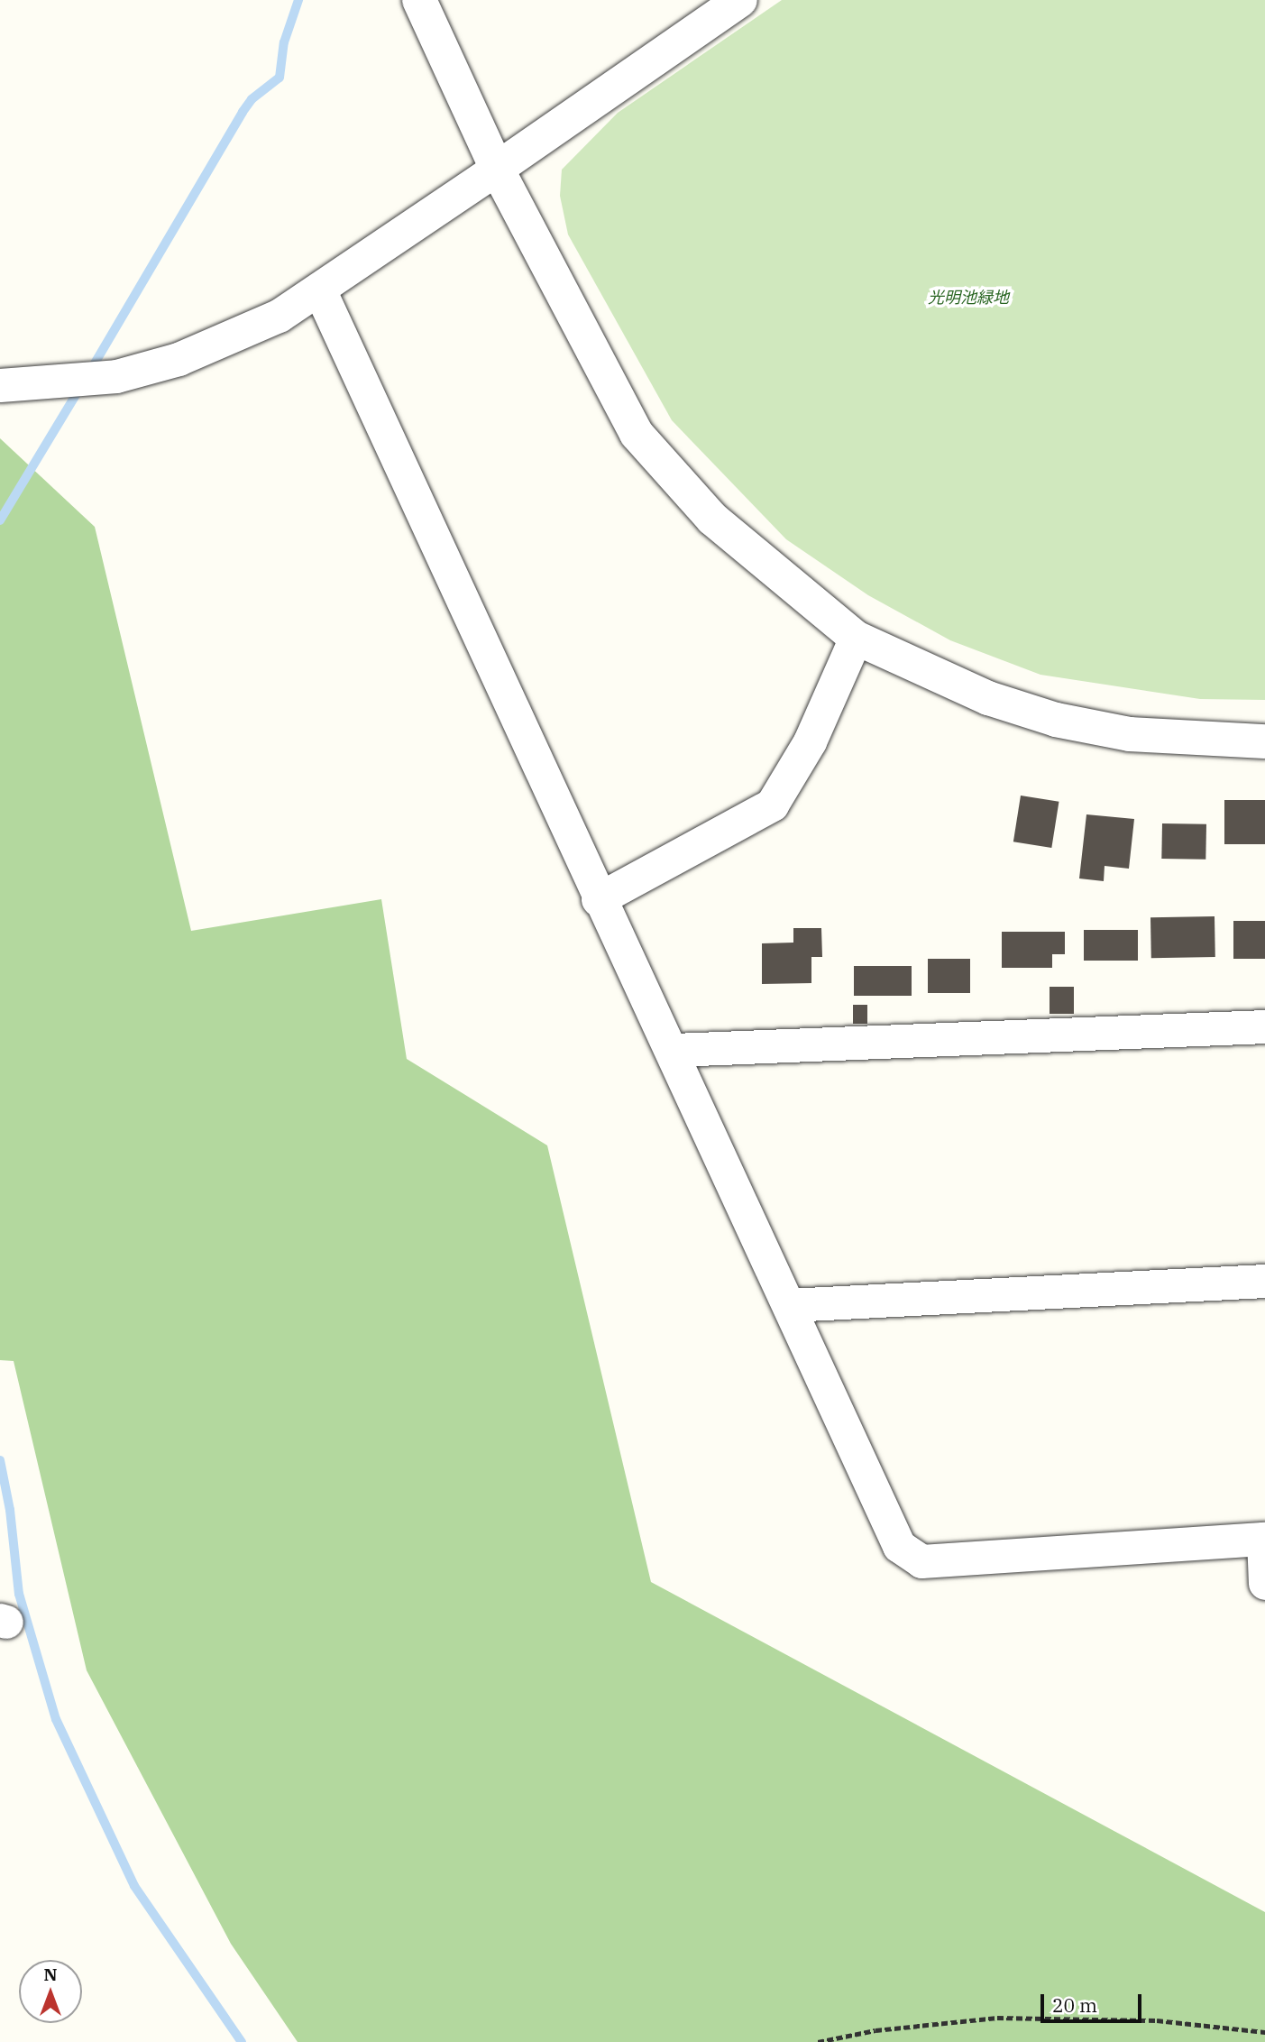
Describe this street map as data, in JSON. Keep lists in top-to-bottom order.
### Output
{
  "parks": ["光明池緑地"],
  "scale_bar": "20 m",
  "north": "top"
}
